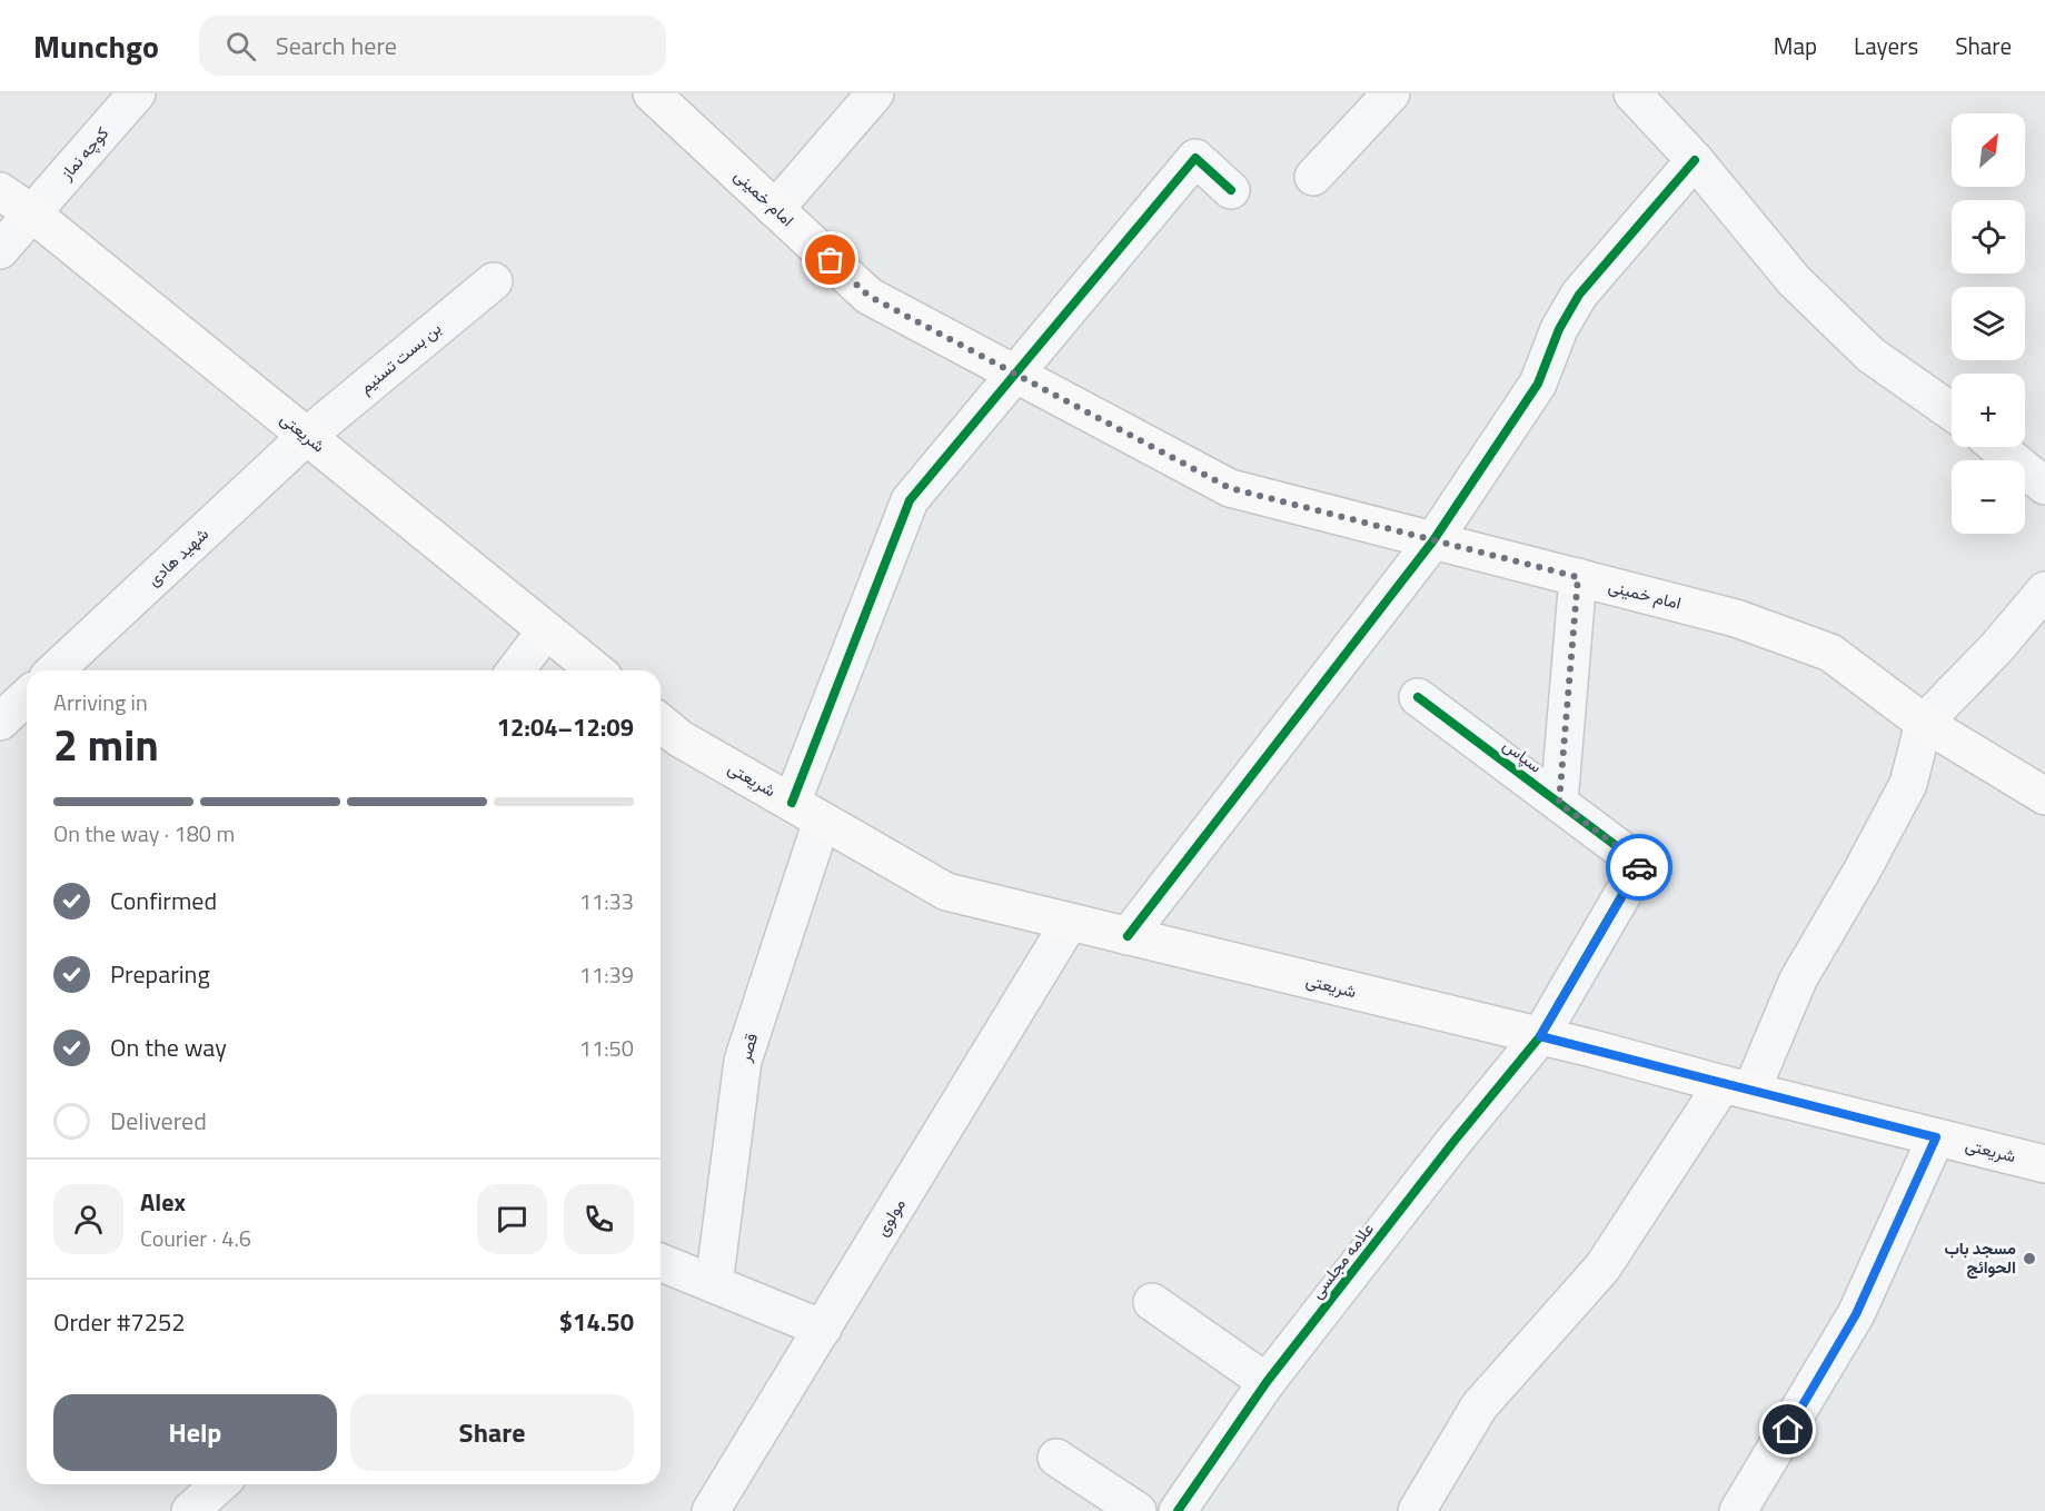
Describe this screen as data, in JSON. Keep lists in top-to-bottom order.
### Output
{
  "streets": {
    "main road": ["امام خمینی", "شریعتی"],
    "street": [
      "کوچه نماز",
      "بن بست تسنیم",
      "شهید هادی",
      "سپاس",
      "قصر",
      "مولوی",
      "علامه مجلسی"
    ]
  },
  "crossings": [
    ["کوچه نماز", "شریعتی"],
    ["امام خمینی", "سپاس"],
    ["امام خمینی", "قصر"],
    ["بن بست تسنیم", "شریعتی"],
    ["بن بست تسنیم", "شهید هادی"],
    ["شریعتی", "شهید هادی"],
    ["شریعتی", "سپاس"],
    ["شریعتی", "قصر"],
    ["شریعتی", "مولوی"],
    ["شریعتی", "علامه مجلسی"],
    ["سپاس", "علامه مجلسی"]
  ],
  "places": ["مسجد باب الحوائج"],
  "north": "top right",
  "page": {
    "header": "Munchgo",
    "search": "Search here",
    "nav": ["Map", "Layers", "Share"],
    "map_buttons": ["+", "−"],
    "heading": ["2 min", "Arriving in", "12:04–12:09"],
    "panel": [
      "Alex",
      "Courier · 4.6",
      "Order #7252",
      "$14.50"
    ],
    "bar": "On the way · 180 m",
    "list": [
      ["Confirmed", "11:33"],
      ["Preparing", "11:39"],
      ["On the way", "11:50"],
      "Delivered"
    ],
    "buttons": ["Help", "Share"]
  }
}
